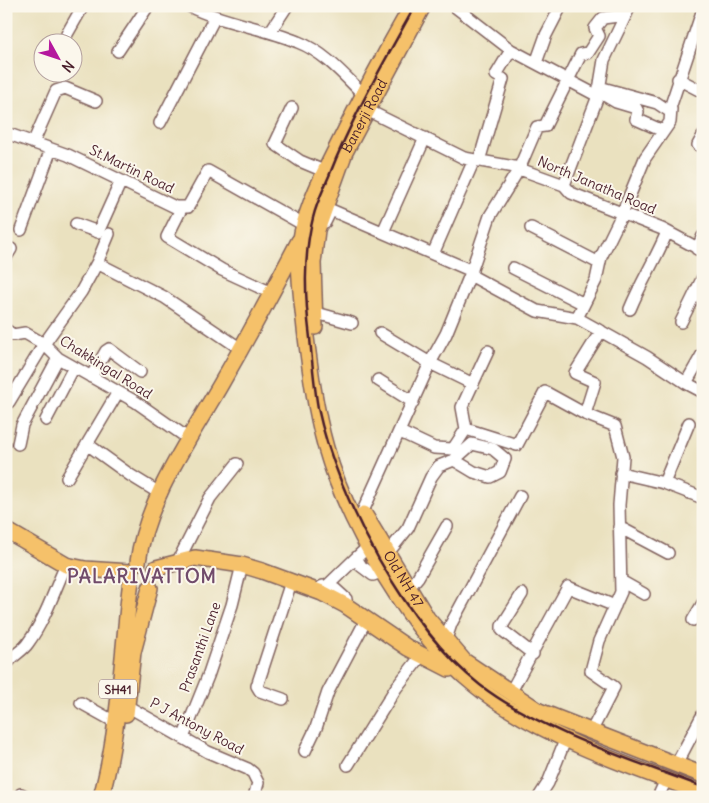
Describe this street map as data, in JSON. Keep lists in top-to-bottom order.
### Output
{
  "streets": {
    "main road": ["Banerji Road", "Old NH 47", "SH41"],
    "street": [
      "St.Martin Road",
      "North Janatha Road",
      "Chakkingal Road",
      "Prasanthi Lane",
      "P J Antony Road"
    ]
  },
  "crossings": [
    ["Banerji Road", "St.Martin Road"],
    ["Banerji Road", "North Janatha Road"],
    ["Banerji Road", "Old NH 47"],
    ["St.Martin Road", "Old NH 47"],
    ["Old NH 47", "Prasanthi Lane"],
    ["Old NH 47", "SH41"],
    ["Prasanthi Lane", "P J Antony Road"],
    ["SH41", "P J Antony Road"]
  ],
  "districts": ["PALARIVATTOM"],
  "north": "bottom right"
}
